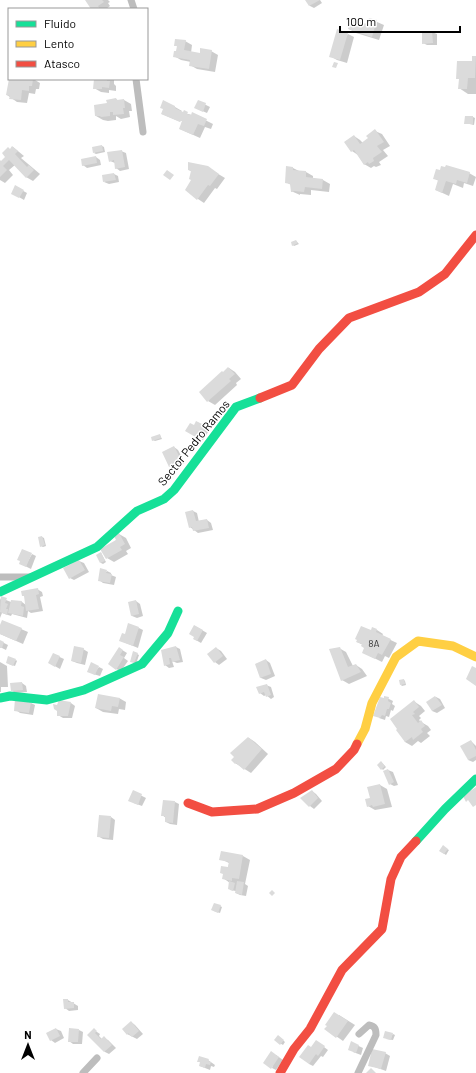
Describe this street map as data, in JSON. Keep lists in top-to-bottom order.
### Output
{
  "streets": {
    "street": ["Sector Pedro Ramos"]
  },
  "house_numbers": ["8A"],
  "legend": ["Fluido", "Lento", "Atasco"],
  "scale_bar": "100 m",
  "north": "top"
}
